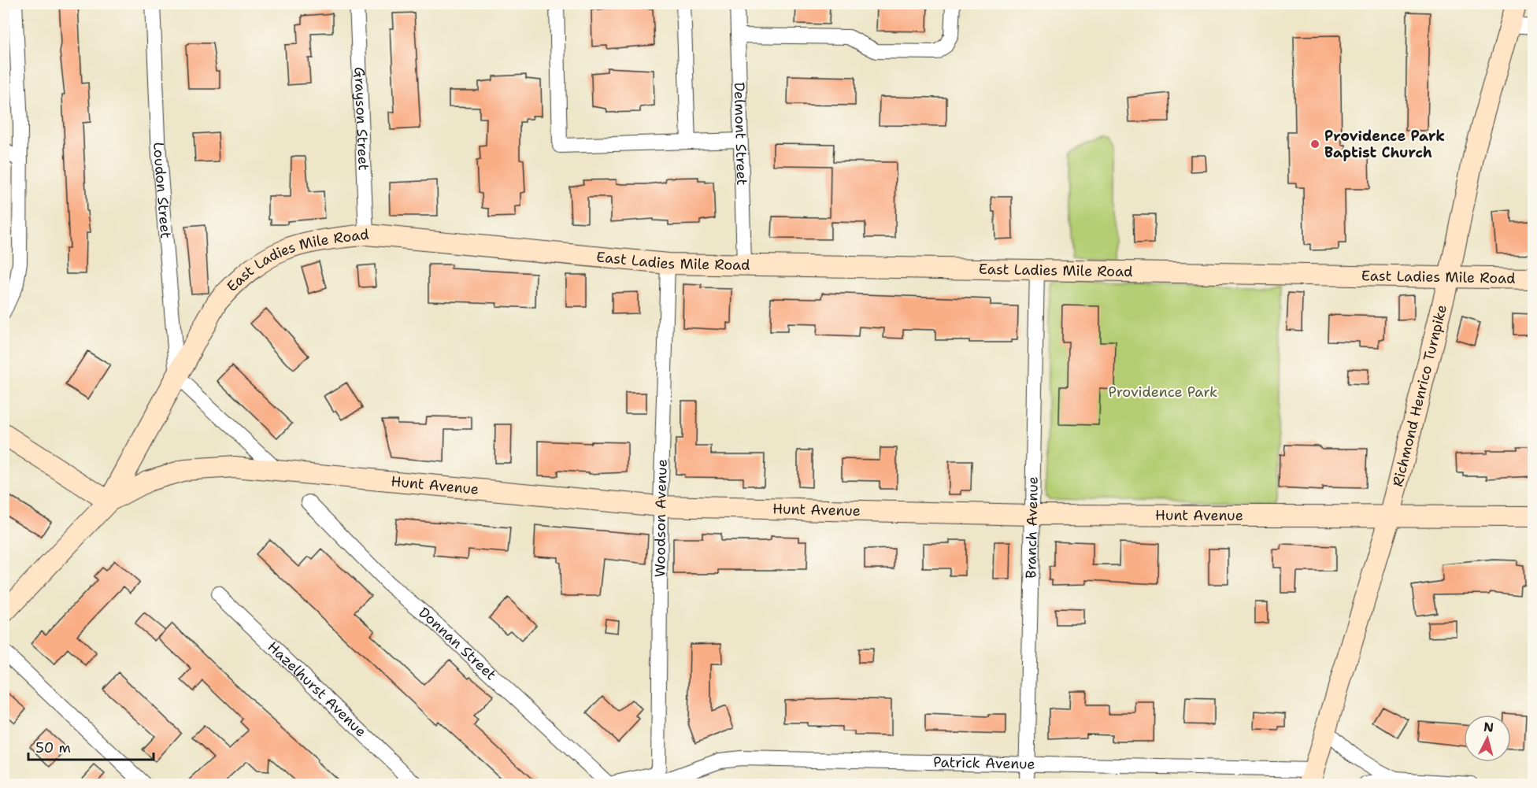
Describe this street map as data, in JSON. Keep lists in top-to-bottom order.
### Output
{
  "streets": {
    "street": [
      "Grayson Street",
      "Delmont Street",
      "Loudon Street",
      "East Ladies Mile Road",
      "Richmond Henrico Turnpike",
      "Hunt Avenue",
      "Woodson Avenue",
      "Branch Avenue",
      "Donnan Street",
      "Hazelhurst Avenue",
      "Patrick Avenue"
    ]
  },
  "crossings": [
    ["Grayson Street", "East Ladies Mile Road"],
    ["Delmont Street", "East Ladies Mile Road"],
    ["Loudon Street", "East Ladies Mile Road"],
    ["East Ladies Mile Road", "Richmond Henrico Turnpike"],
    ["East Ladies Mile Road", "Hunt Avenue"],
    ["East Ladies Mile Road", "Woodson Avenue"],
    ["East Ladies Mile Road", "Branch Avenue"],
    ["Richmond Henrico Turnpike", "Hunt Avenue"],
    ["Richmond Henrico Turnpike", "Patrick Avenue"],
    ["Hunt Avenue", "Woodson Avenue"],
    ["Hunt Avenue", "Branch Avenue"],
    ["Woodson Avenue", "Patrick Avenue"],
    ["Branch Avenue", "Patrick Avenue"],
    ["Donnan Street", "Patrick Avenue"]
  ],
  "parks": ["Providence Park"],
  "places": ["Providence Park Baptist Church"],
  "scale_bar": "50 m",
  "north": "top"
}
